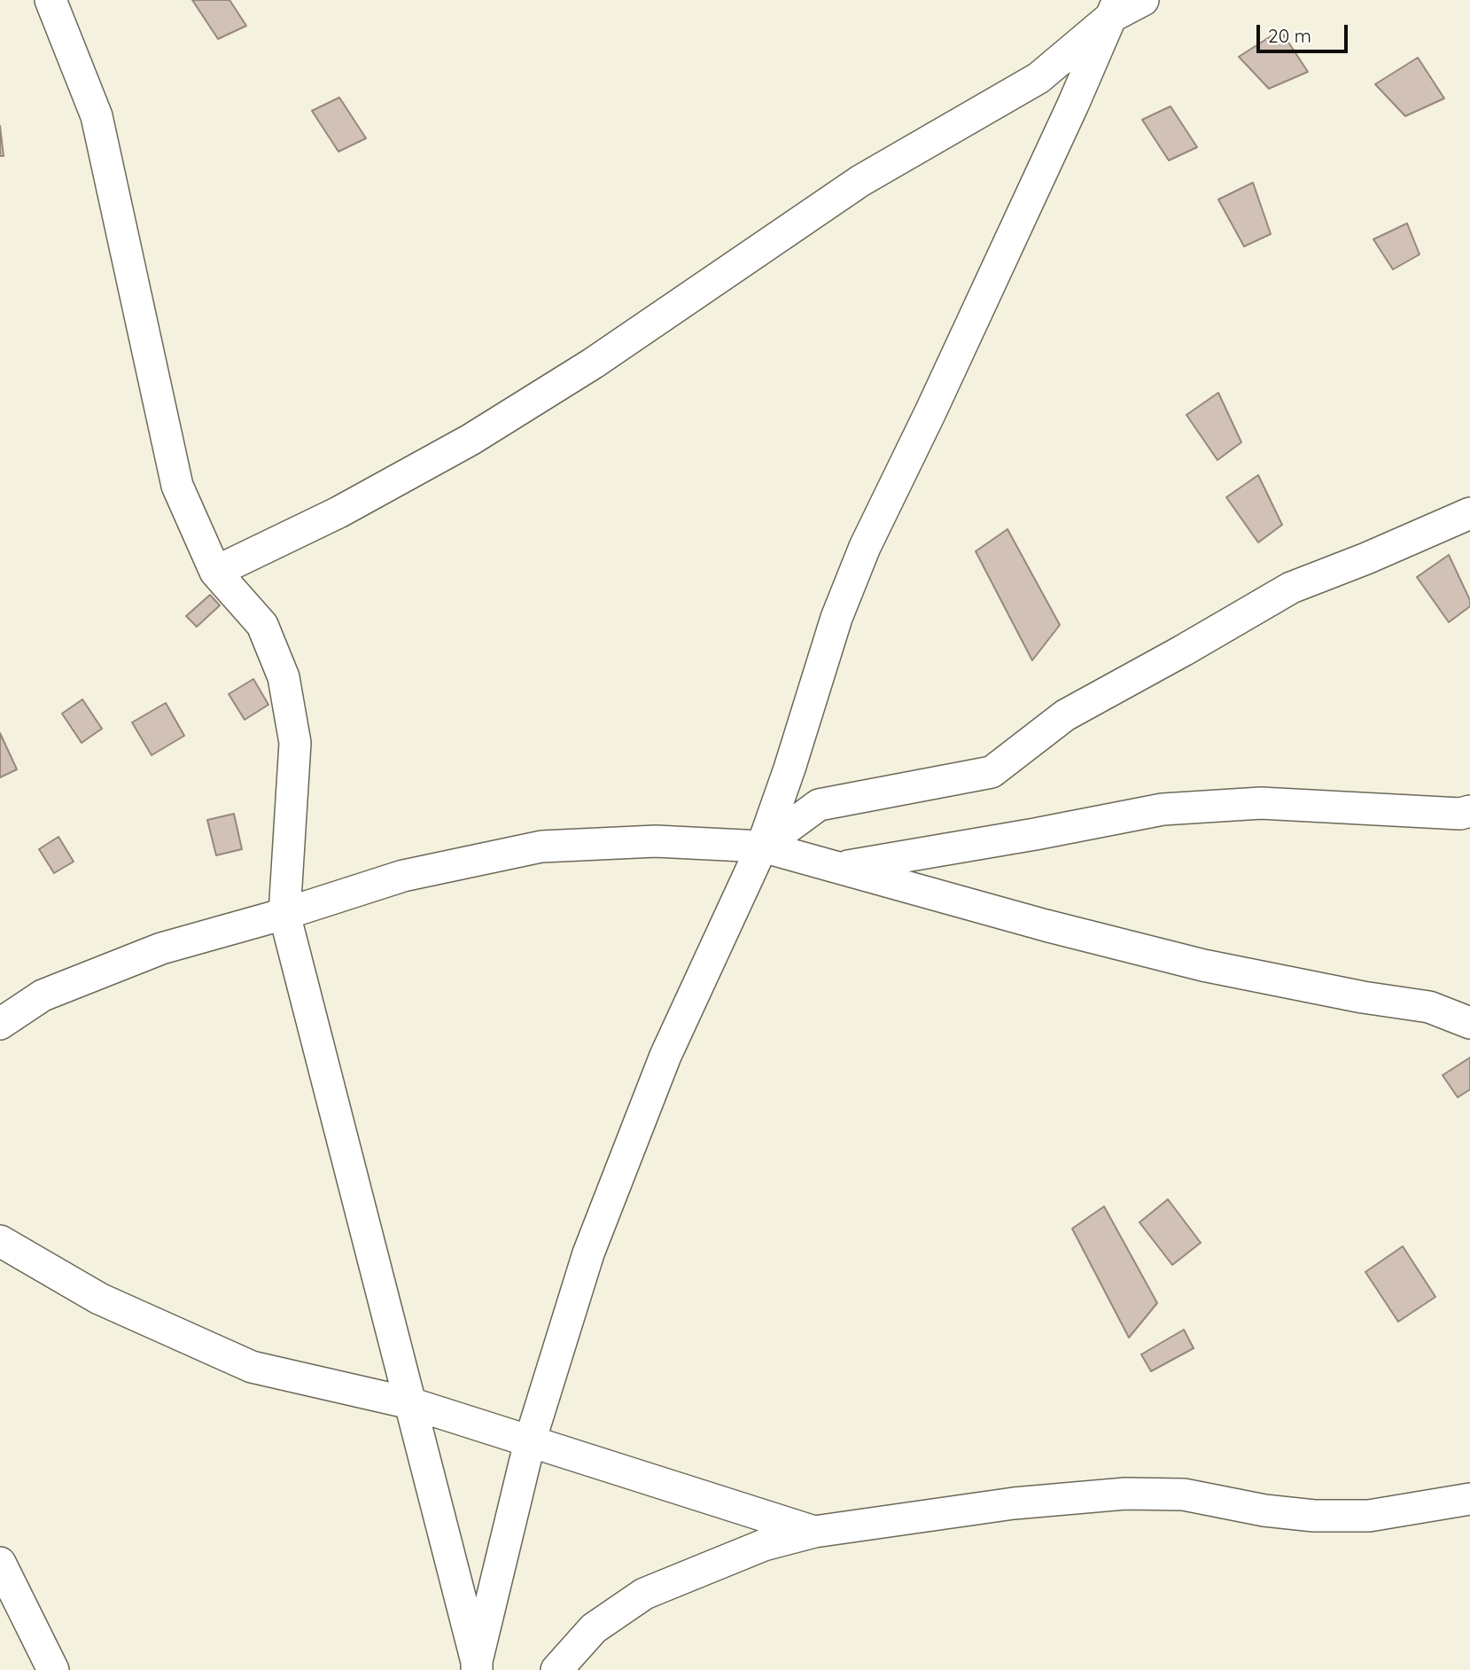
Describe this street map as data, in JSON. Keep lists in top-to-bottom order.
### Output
{
  "scale_bar": "20 m"
}
